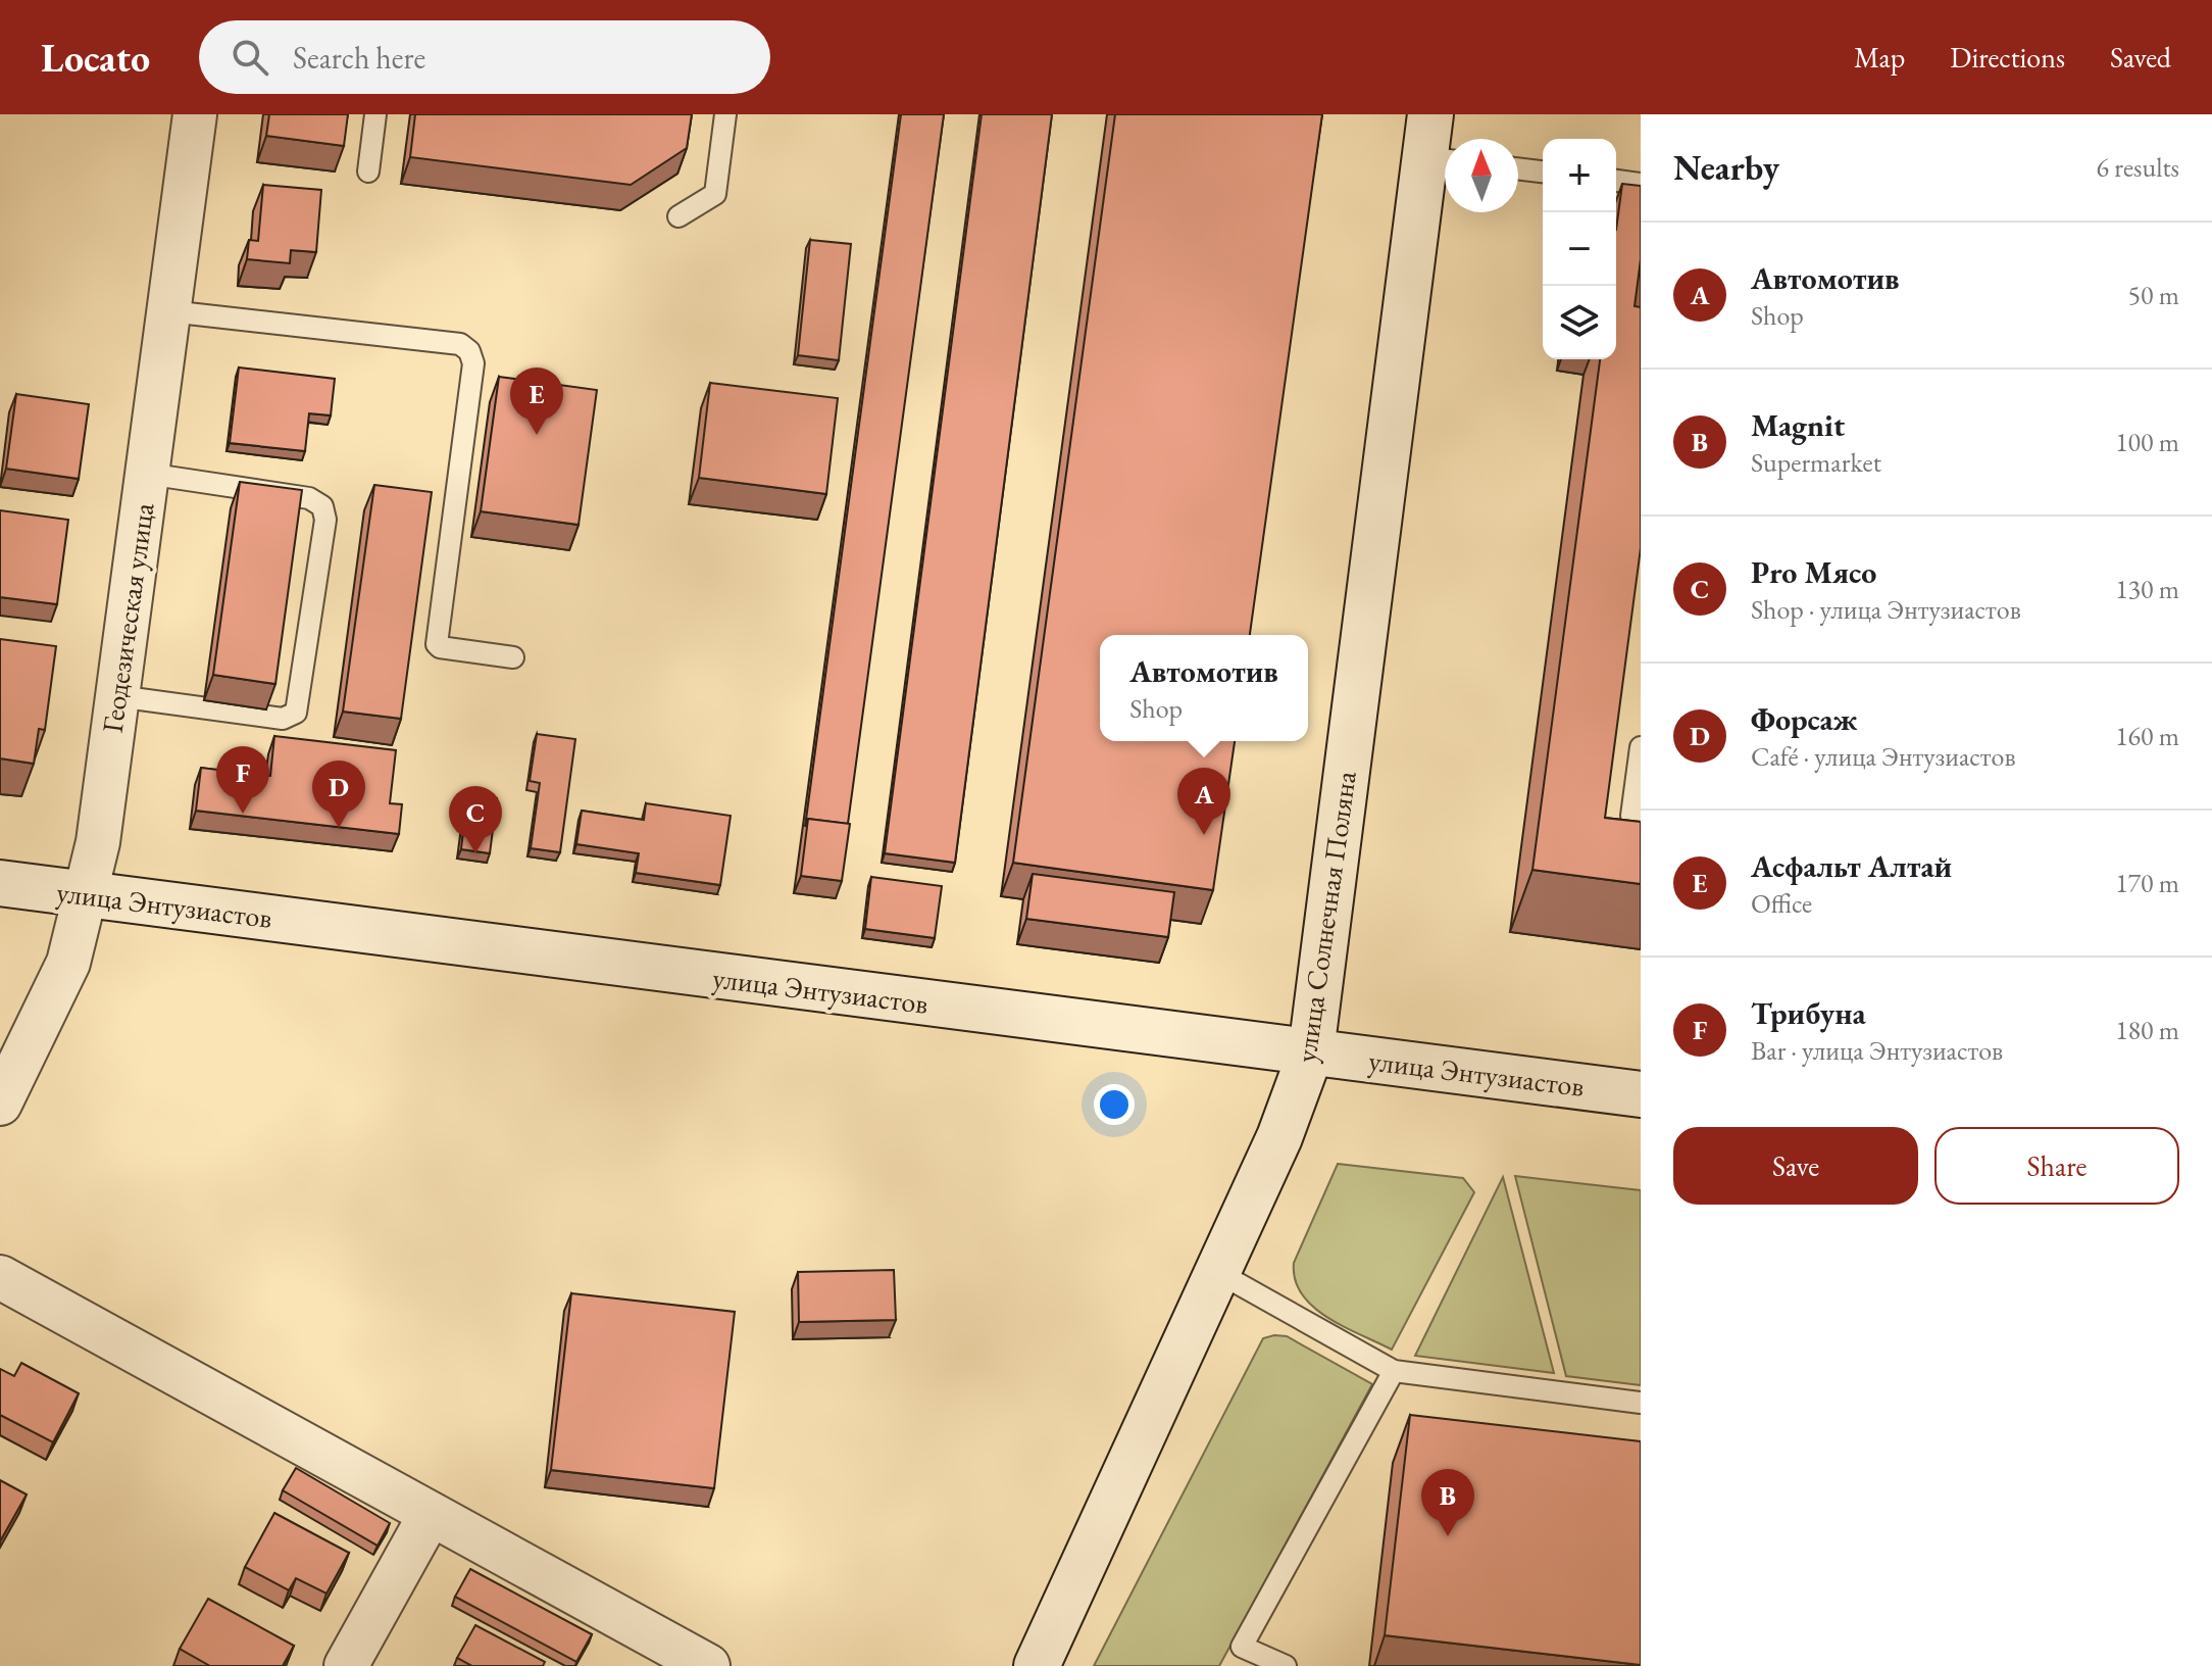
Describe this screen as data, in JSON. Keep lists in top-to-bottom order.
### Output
{
  "streets": {
    "street": ["Геодезическая улица", "улица Энтузиастов", "улица Солнечная Поляна"]
  },
  "crossings": [
    ["Геодезическая улица", "улица Энтузиастов"],
    ["улица Энтузиастов", "улица Солнечная Поляна"]
  ],
  "north": "top",
  "page": {
    "header": "Locato",
    "search": "Search here",
    "nav": ["Map", "Directions", "Saved"],
    "heading": ["Nearby", "6 results"],
    "map_buttons": ["+", "−"],
    "list": [
      {
        "mark": "A",
        "name": "Автомотив",
        "note": "Shop",
        "value": "50 m"
      },
      {
        "mark": "B",
        "name": "Magnit",
        "note": "Supermarket",
        "value": "100 m"
      },
      {
        "mark": "C",
        "name": "Pro Мясо",
        "note": "Shop · улица Энтузиастов",
        "value": "130 m"
      },
      {
        "mark": "D",
        "name": "Форсаж",
        "note": "Café · улица Энтузиастов",
        "value": "160 m"
      },
      {
        "mark": "E",
        "name": "Асфальт Алтай",
        "note": "Office",
        "value": "170 m"
      },
      {
        "mark": "F",
        "name": "Трибуна",
        "note": "Bar · улица Энтузиастов",
        "value": "180 m"
      }
    ],
    "pins": [
      "E",
      "F",
      "D",
      "A",
      "C",
      "B"
    ],
    "popup": ["Автомотив", "Shop"],
    "buttons": ["Save", "Share"]
  }
}
